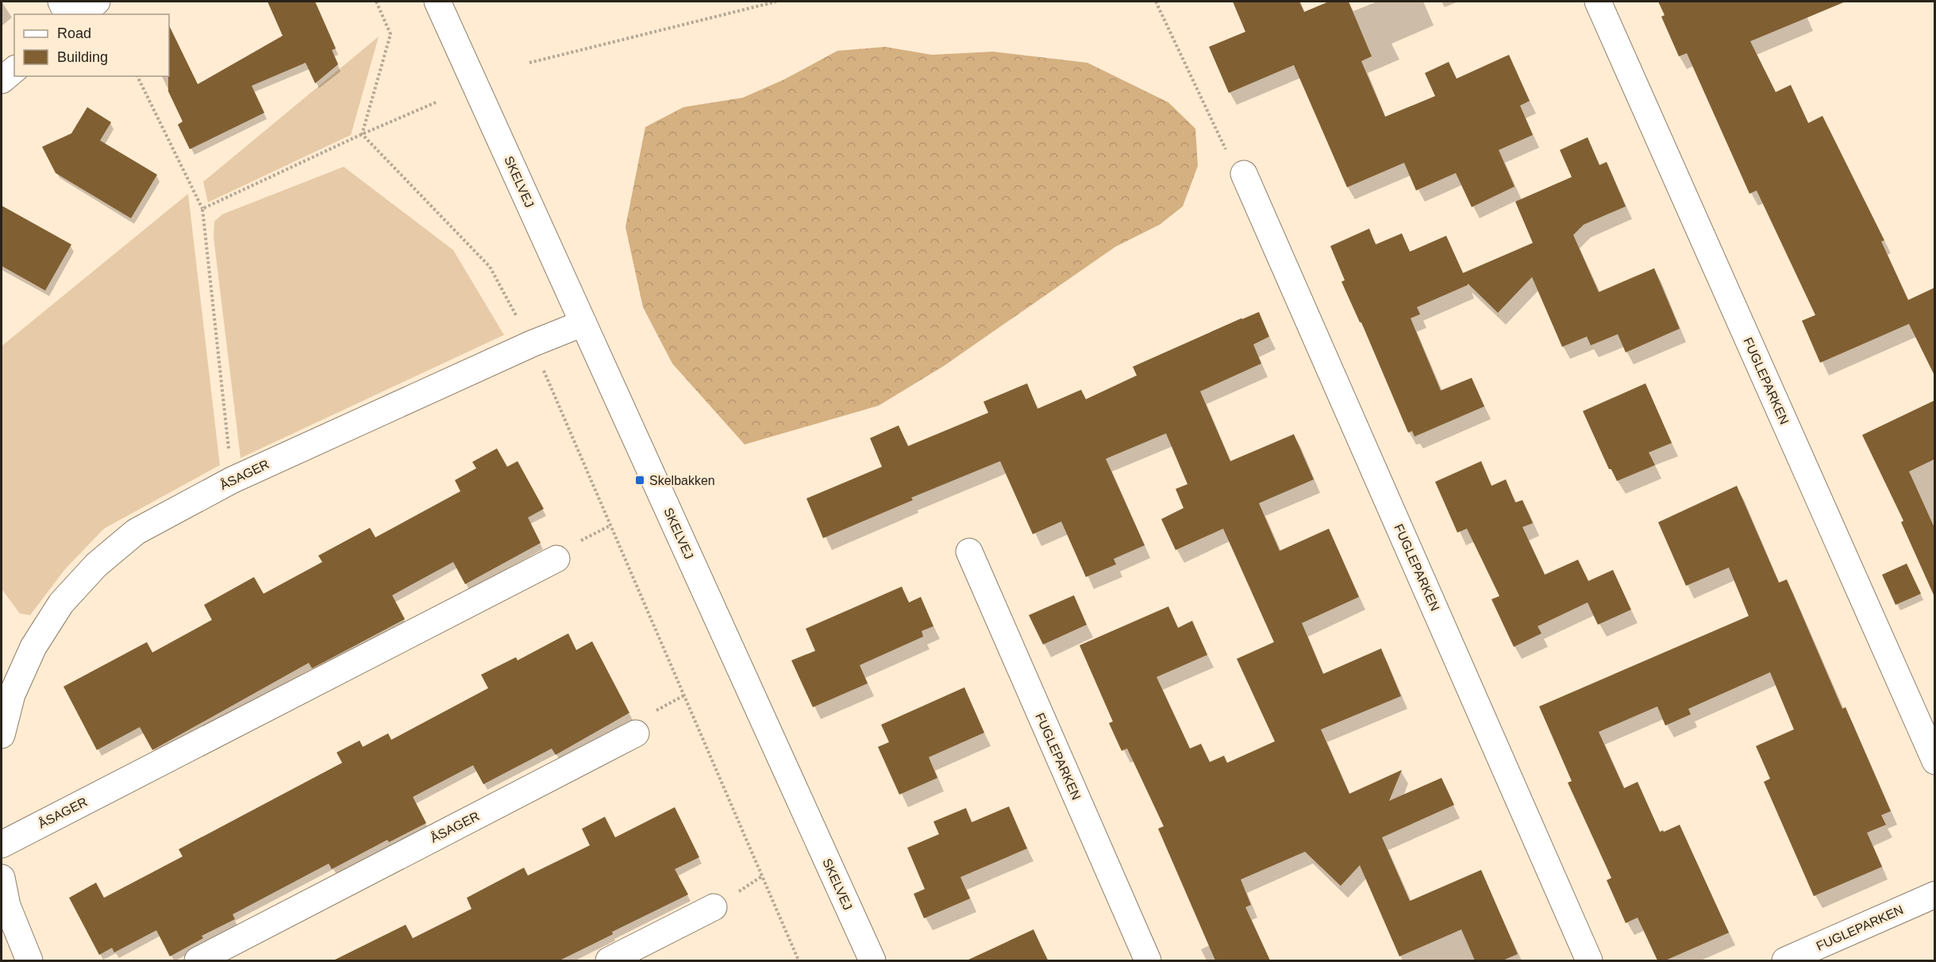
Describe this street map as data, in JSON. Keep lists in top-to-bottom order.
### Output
{
  "streets": {
    "street": ["SKELVEJ", "FUGLEPARKEN", "ÅSAGER"]
  },
  "crossings": [
    ["SKELVEJ", "ÅSAGER"]
  ],
  "places": {
    "transit": ["Skelbakken"]
  },
  "legend": ["Road", "Building"]
}
